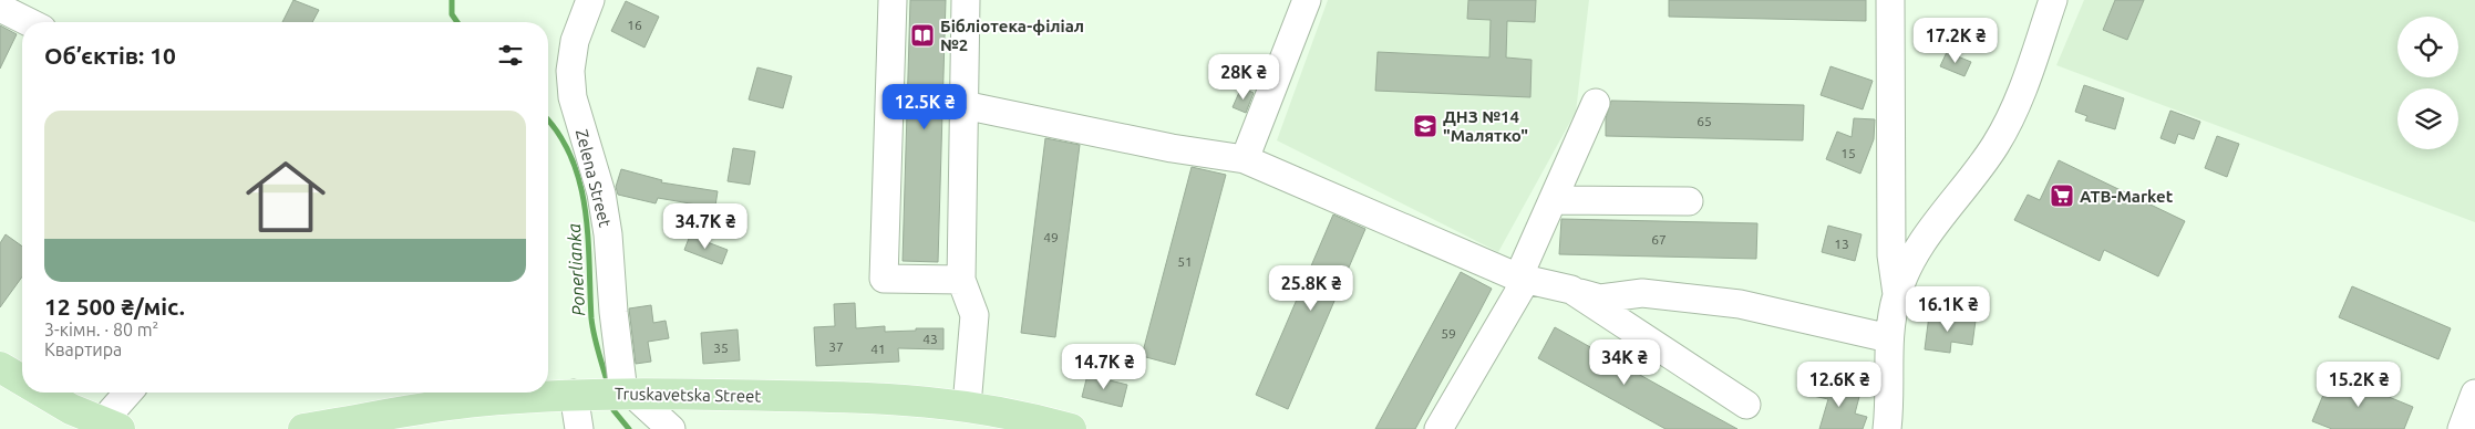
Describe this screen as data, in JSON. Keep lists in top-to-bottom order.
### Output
{
  "streets": {
    "main road": ["Truskavetska Street"],
    "street": ["Zelena Street"]
  },
  "crossings": [
    ["Zelena Street", "Truskavetska Street"]
  ],
  "water": ["Ponerlianka"],
  "places": {
    "library": ["Бібліотека-філіал №2"],
    "school or university": ["ДНЗ №14 \"Малятко\""],
    "supermarket": ["ATB-Market"]
  },
  "house_numbers": [
    "16",
    "65",
    "15",
    "49",
    "67",
    "13",
    "51",
    "59",
    "43",
    "37",
    "35",
    "41"
  ],
  "page": {
    "price": [
      "17.2K ₴",
      "28K ₴",
      "12.5K ₴",
      "34.7K ₴",
      "25.8K ₴",
      "16.1K ₴",
      "34K ₴",
      "14.7K ₴",
      "12.6K ₴",
      "15.2K ₴"
    ],
    "heading": "Об’єктів: 10",
    "list": [
      {
        "name": "12 500 ₴/міс.",
        "note": "3-кімн. · 80 m² · Квартира"
      }
    ]
  }
}
